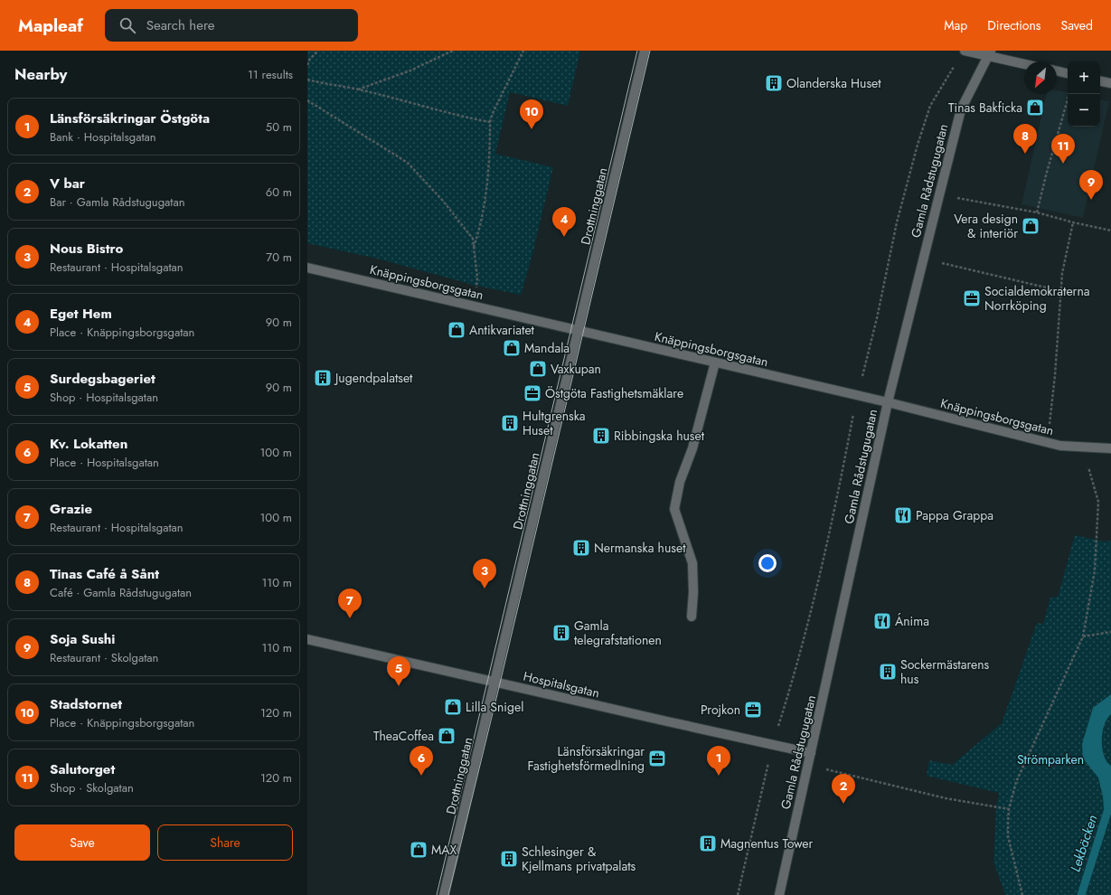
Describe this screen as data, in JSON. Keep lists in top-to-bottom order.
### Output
{
  "streets": {
    "street": [
      "Gamla Rådstugugatan",
      "Drottninggatan",
      "Knäppingsborgsgatan",
      "Hospitalsgatan"
    ]
  },
  "crossings": [
    ["Gamla Rådstugugatan", "Knäppingsborgsgatan"],
    ["Gamla Rådstugugatan", "Hospitalsgatan"],
    ["Drottninggatan", "Knäppingsborgsgatan"],
    ["Drottninggatan", "Hospitalsgatan"]
  ],
  "water": ["Lekbäcken"],
  "parks": ["Strömparken"],
  "places": {
    "building": [
      "Olanderska Huset",
      "Jugendpalatset",
      "Hultgrenska Huset",
      "Ribbingska huset",
      "Nermanska huset",
      "Gamla telegrafstationen",
      "Sockermästarens hus",
      "Magnentus Tower",
      "Schlesinger & Kjellmans privatpalats"
    ],
    "shop": [
      "Tinas Bakficka",
      "Vera design & interiör",
      "Antikvariatet",
      "Mandala",
      "Vaxkupan",
      "Lilla Snigel",
      "TheaCoffea",
      "MAX"
    ],
    "office": [
      "Socialdemokraterna Norrköping",
      "Östgöta Fastighetsmäklare",
      "Projkon",
      "Länsförsäkringar Fastighetsförmedlning"
    ],
    "restaurant": ["Pappa Grappa", "Ánima"]
  },
  "north": "bottom left",
  "page": {
    "header": "Mapleaf",
    "search": "Search here",
    "nav": ["Map", "Directions", "Saved"],
    "heading": ["Nearby", "11 results"],
    "map_buttons": ["+", "−"],
    "list": [
      {
        "mark": "1",
        "name": "Länsförsäkringar Östgöta",
        "note": "Bank · Hospitalsgatan",
        "value": "50 m"
      },
      {
        "mark": "2",
        "name": "V bar",
        "note": "Bar · Gamla Rådstugugatan",
        "value": "60 m"
      },
      {
        "mark": "3",
        "name": "Nous Bistro",
        "note": "Restaurant · Hospitalsgatan",
        "value": "70 m"
      },
      {
        "mark": "4",
        "name": "Eget Hem",
        "note": "Place · Knäppingsborgsgatan",
        "value": "90 m"
      },
      {
        "mark": "5",
        "name": "Surdegsbageriet",
        "note": "Shop · Hospitalsgatan",
        "value": "90 m"
      },
      {
        "mark": "6",
        "name": "Kv. Lokatten",
        "note": "Place · Hospitalsgatan",
        "value": "100 m"
      },
      {
        "mark": "7",
        "name": "Grazie",
        "note": "Restaurant · Hospitalsgatan",
        "value": "100 m"
      },
      {
        "mark": "8",
        "name": "Tinas Café å Sånt",
        "note": "Café · Gamla Rådstugugatan",
        "value": "110 m"
      },
      {
        "mark": "9",
        "name": "Soja Sushi",
        "note": "Restaurant · Skolgatan",
        "value": "110 m"
      },
      {
        "mark": "10",
        "name": "Stadstornet",
        "note": "Place · Knäppingsborgsgatan",
        "value": "120 m"
      },
      {
        "mark": "11",
        "name": "Salutorget",
        "note": "Shop · Skolgatan",
        "value": "120 m"
      }
    ],
    "pins": [
      "10",
      "8",
      "11",
      "9",
      "4",
      "3",
      "7",
      "5",
      "1",
      "6",
      "2"
    ],
    "buttons": ["Save", "Share"]
  }
}
